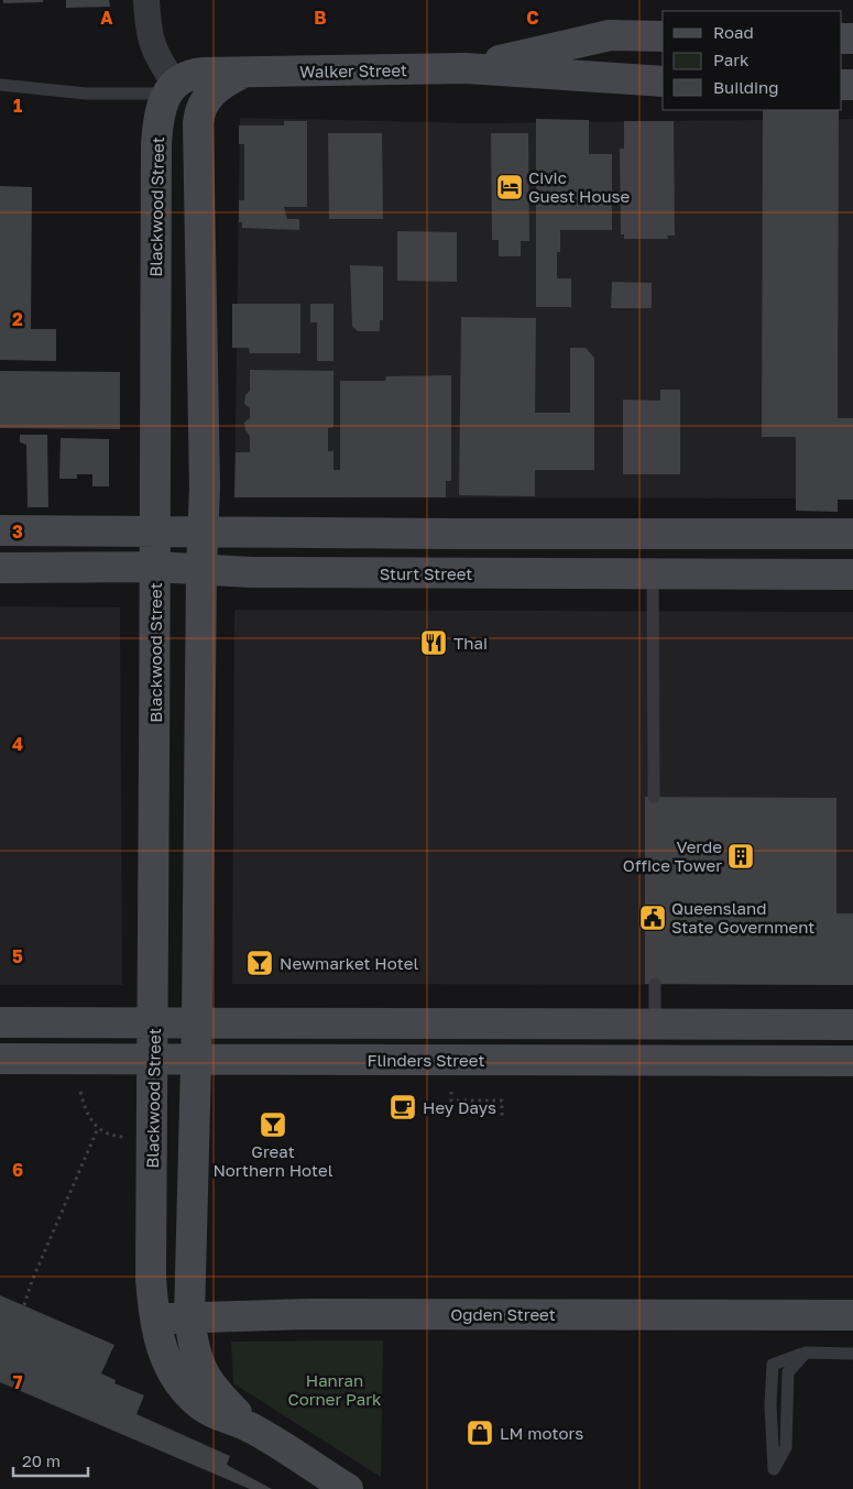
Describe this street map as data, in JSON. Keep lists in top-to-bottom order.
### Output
{
  "streets": {
    "main road": [
      "Walker Street",
      "Blackwood Street",
      "Sturt Street",
      "Flinders Street",
      "Ogden Street"
    ]
  },
  "crossings": [
    ["Walker Street", "Blackwood Street"],
    ["Blackwood Street", "Sturt Street"],
    ["Blackwood Street", "Flinders Street"],
    ["Blackwood Street", "Ogden Street"]
  ],
  "parks": ["Hanran Corner Park"],
  "places": {
    "hotel": ["Civic Guest House"],
    "restaurant": ["Thai"],
    "building": ["Verde Office Tower"],
    "public building": ["Queensland State Government"],
    "bar": ["Newmarket Hotel", "Great Northern Hotel"],
    "cafe": ["Hey Days"],
    "shop": ["LM motors"]
  },
  "legend": ["Road", "Park", "Building"],
  "scale_bar": "20 m",
  "grid": {
    "columns": ["A", "B", "C"],
    "rows": [
      "1",
      "2",
      "3",
      "4",
      "5",
      "6",
      "7"
    ]
  }
}
